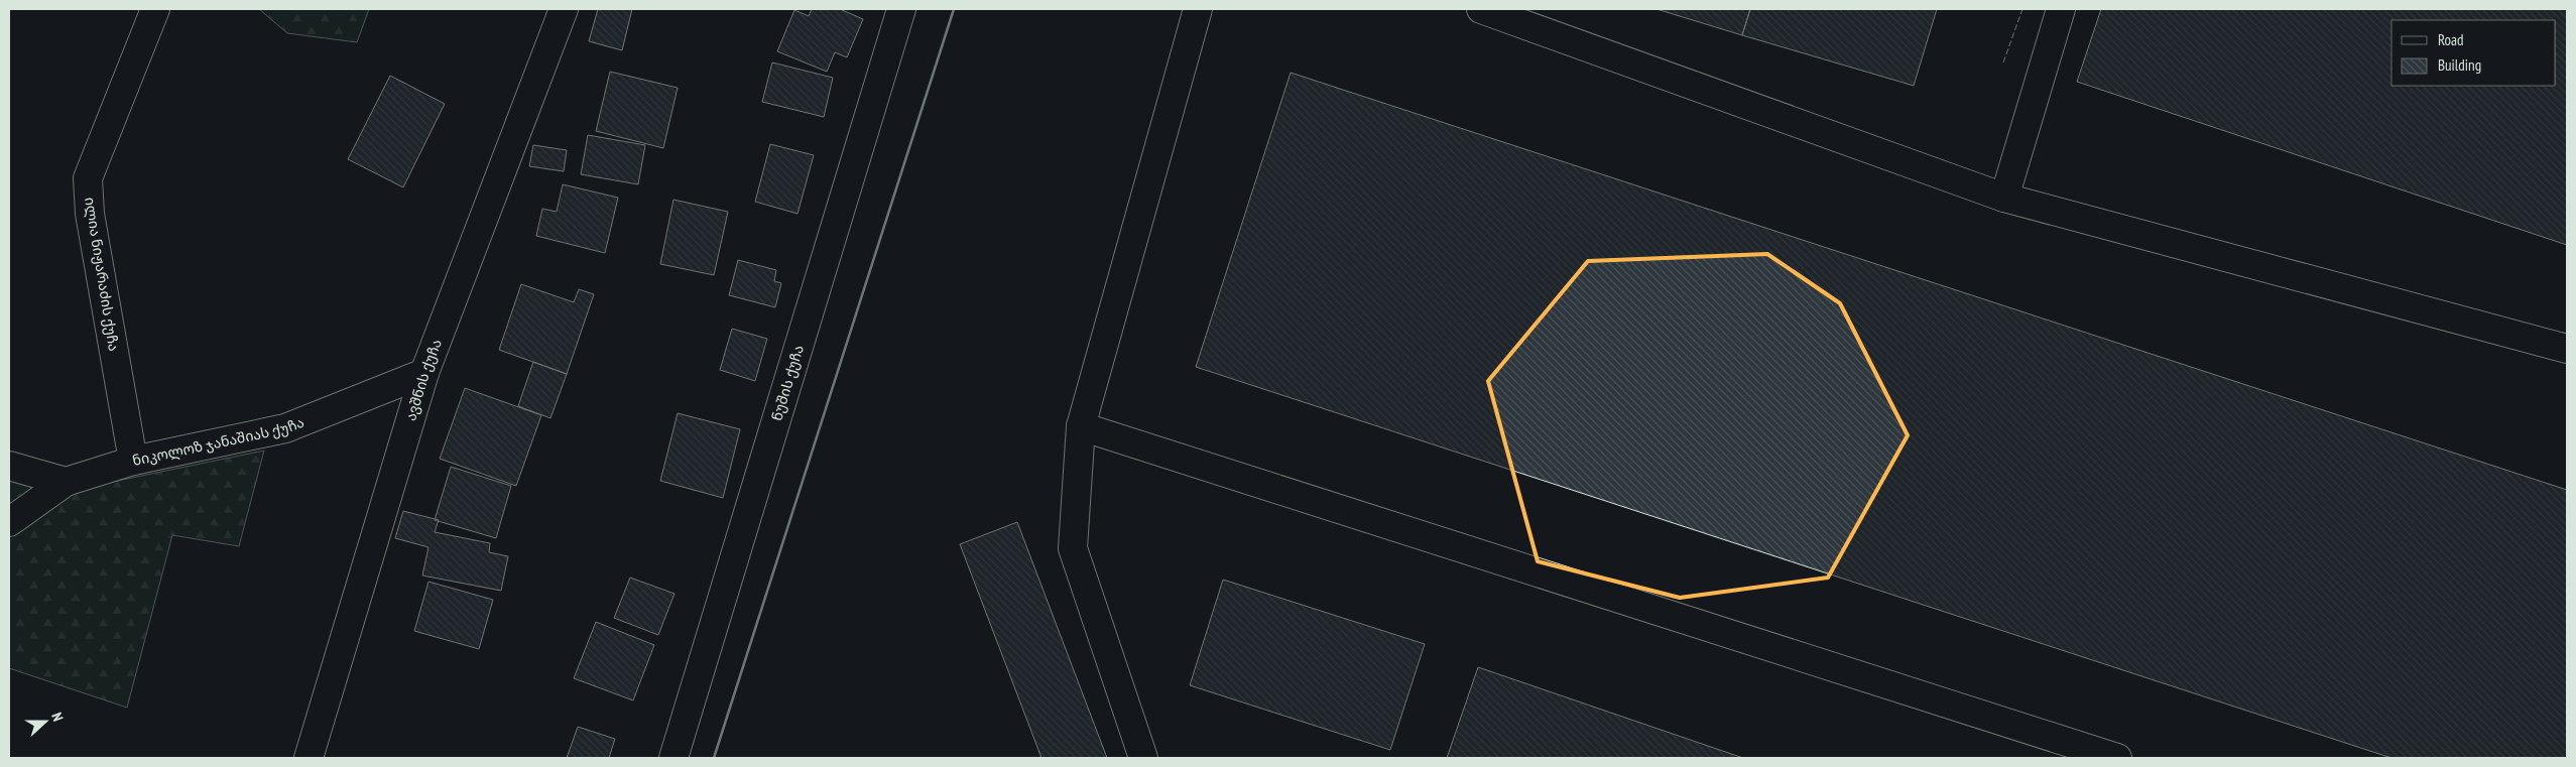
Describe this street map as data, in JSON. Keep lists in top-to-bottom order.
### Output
{
  "streets": {
    "street": [
      "ილია ნიჟარაძის ქუჩა",
      "ავშნის ქუჩა",
      "ნუშის ქუჩა",
      "ნიკოლოზ ჯანაშიას ქუჩა"
    ]
  },
  "crossings": [
    ["ილია ნიჟარაძის ქუჩა", "ნიკოლოზ ჯანაშიას ქუჩა"],
    ["ავშნის ქუჩა", "ნიკოლოზ ჯანაშიას ქუჩა"]
  ],
  "legend": ["Road", "Building"],
  "north": "right"
}
